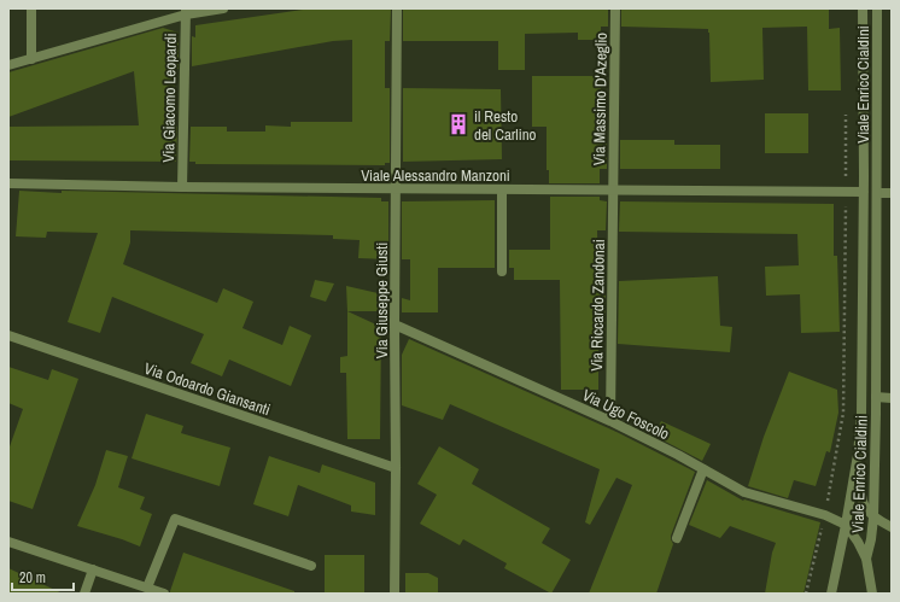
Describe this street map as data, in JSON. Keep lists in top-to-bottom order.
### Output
{
  "streets": {
    "street": [
      "Viale Enrico Cialdini",
      "Via Giacomo Leopardi",
      "Via Massimo D'Azeglio",
      "Viale Alessandro Manzoni",
      "Via Giuseppe Giusti",
      "Via Riccardo Zandonai",
      "Via Odoardo Giansanti",
      "Via Ugo Foscolo"
    ]
  },
  "crossings": [
    ["Viale Enrico Cialdini", "Viale Alessandro Manzoni"],
    ["Viale Enrico Cialdini", "Via Ugo Foscolo"],
    ["Via Giacomo Leopardi", "Viale Alessandro Manzoni"],
    ["Via Massimo D'Azeglio", "Viale Alessandro Manzoni"],
    ["Via Massimo D'Azeglio", "Via Riccardo Zandonai"],
    ["Viale Alessandro Manzoni", "Via Giuseppe Giusti"],
    ["Viale Alessandro Manzoni", "Via Riccardo Zandonai"],
    ["Via Giuseppe Giusti", "Via Odoardo Giansanti"],
    ["Via Giuseppe Giusti", "Via Ugo Foscolo"],
    ["Via Riccardo Zandonai", "Via Ugo Foscolo"]
  ],
  "places": {
    "building": ["il Resto del Carlino"]
  },
  "scale_bar": "20 m"
}
